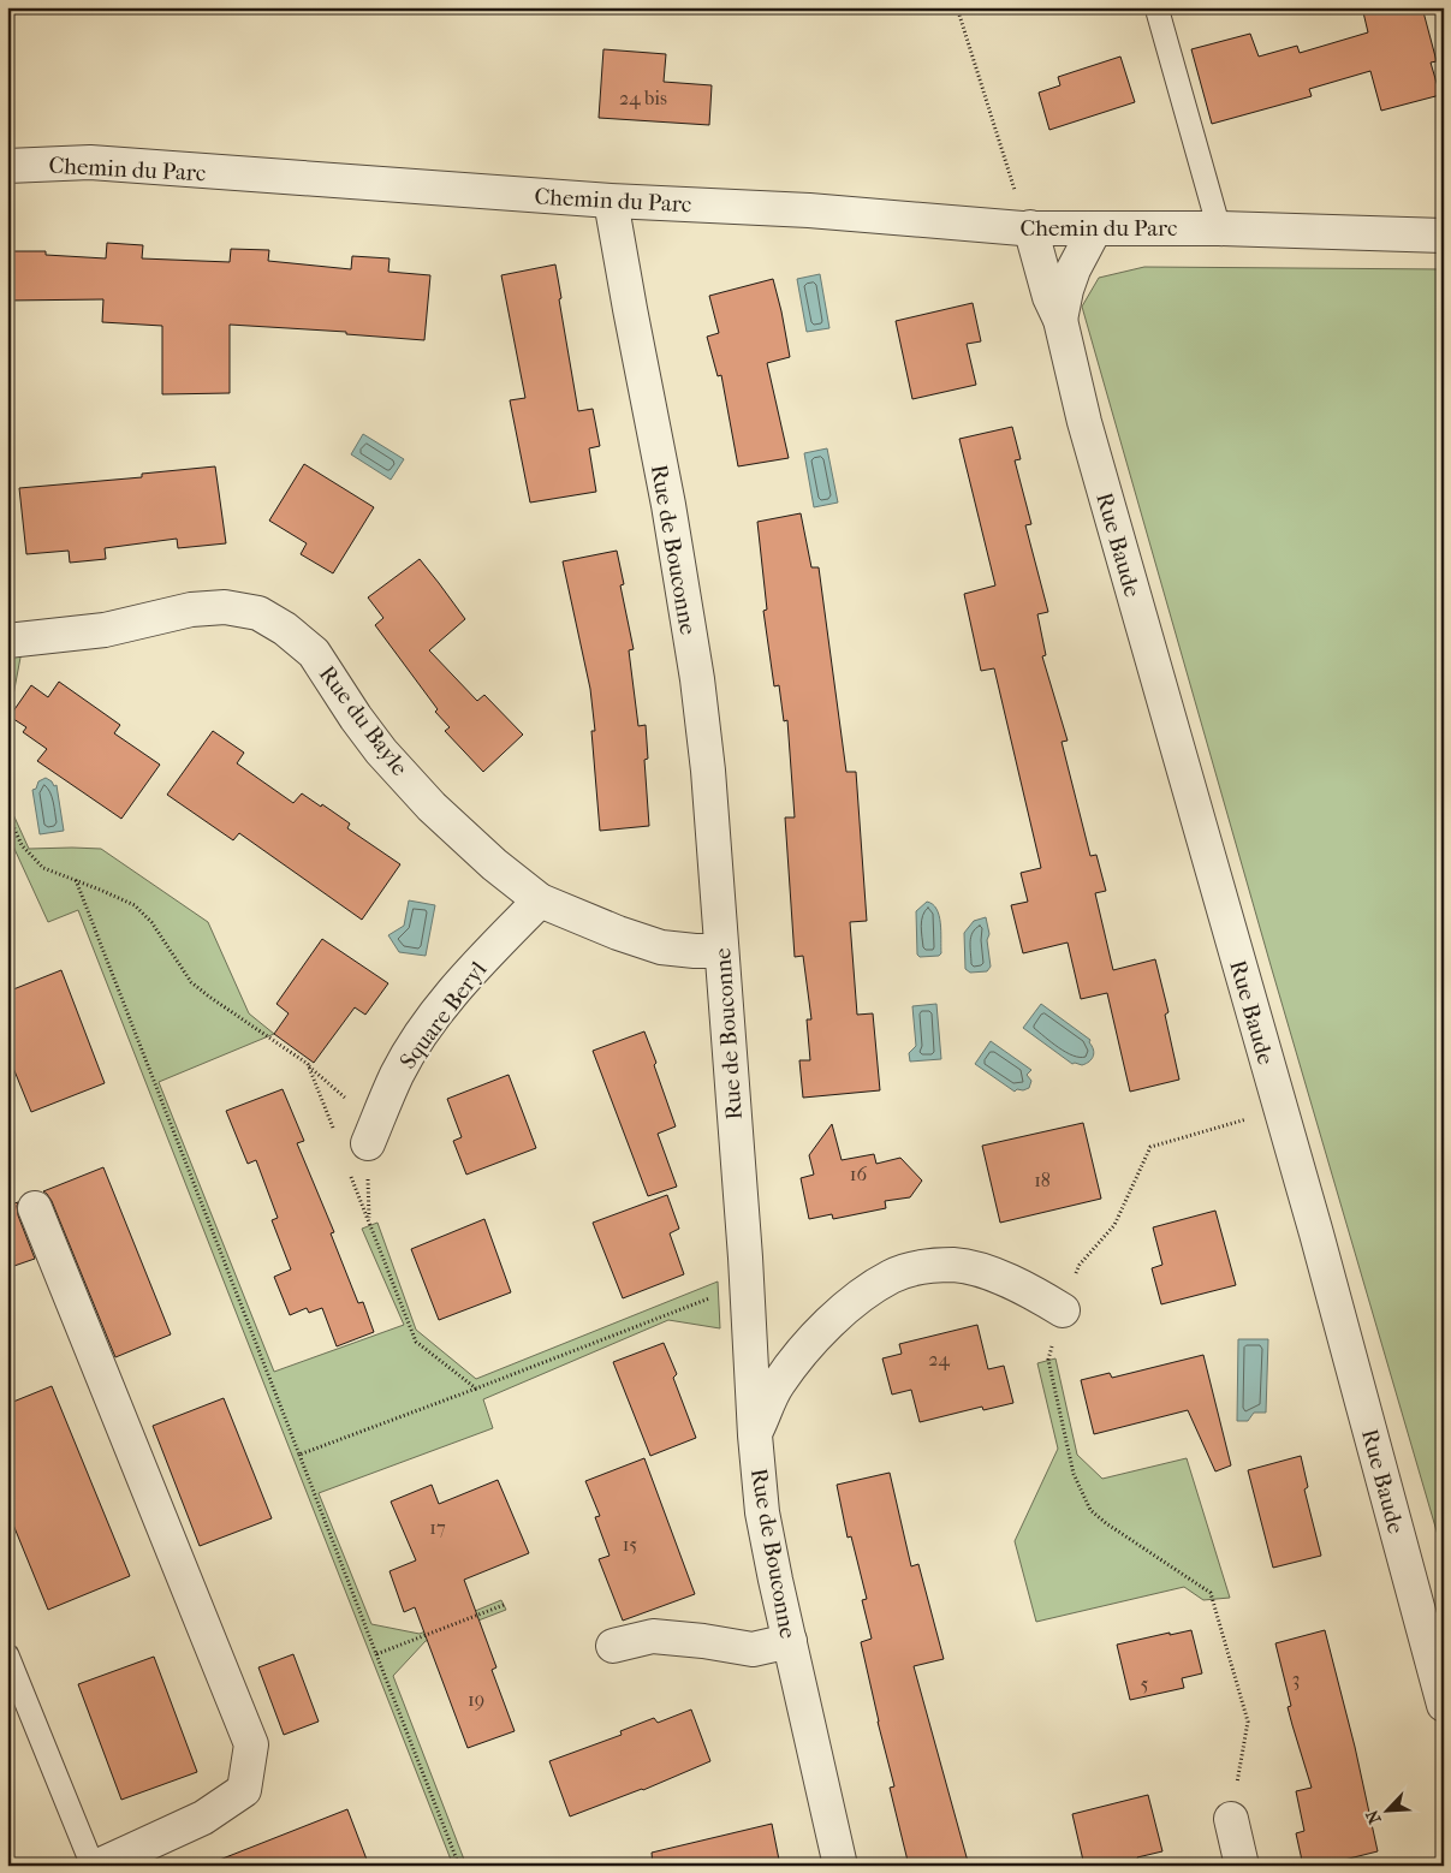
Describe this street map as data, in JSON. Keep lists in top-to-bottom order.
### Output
{
  "streets": {
    "street": [
      "Chemin du Parc",
      "Rue Baude",
      "Rue de Bouconne",
      "Rue du Bayle",
      "Square Beryl"
    ]
  },
  "crossings": [
    ["Chemin du Parc", "Rue Baude"],
    ["Chemin du Parc", "Rue de Bouconne"],
    ["Rue de Bouconne", "Rue du Bayle"],
    ["Rue du Bayle", "Square Beryl"]
  ],
  "house_numbers": [
    "24 bis",
    "16",
    "18",
    "24",
    "17",
    "15",
    "3",
    "5",
    "19"
  ],
  "north": "bottom left"
}
